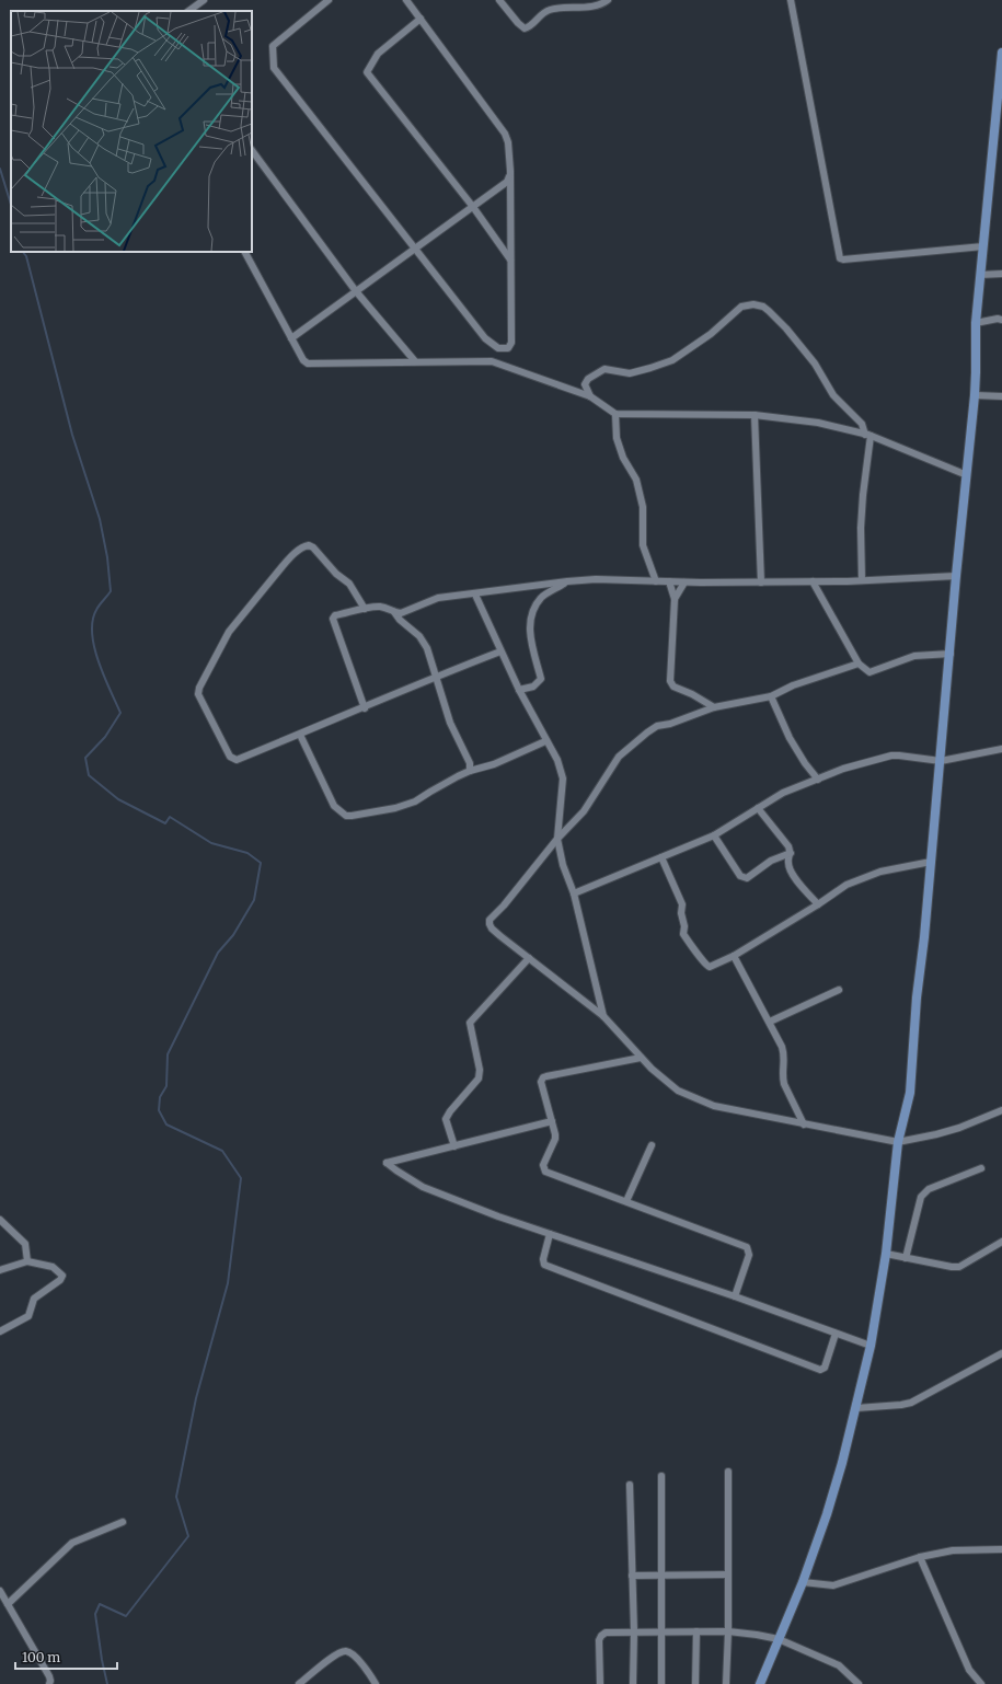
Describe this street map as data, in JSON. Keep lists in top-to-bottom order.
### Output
{
  "scale_bar": "100 m"
}
